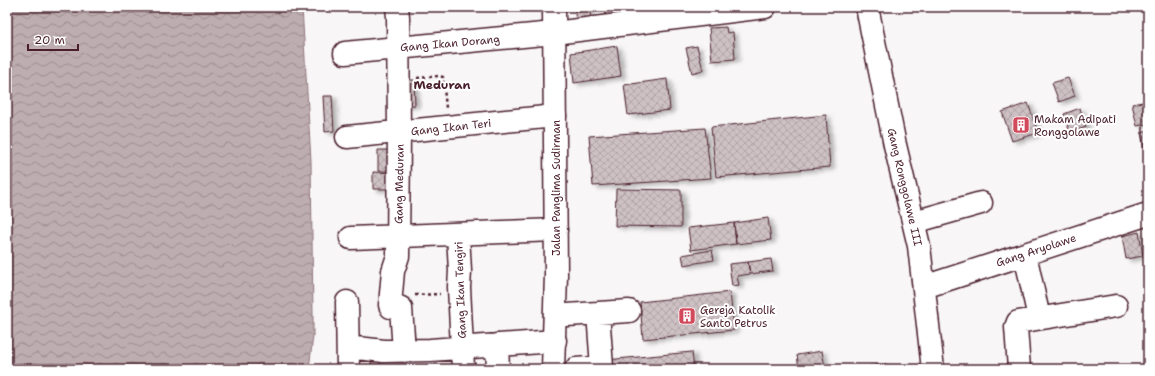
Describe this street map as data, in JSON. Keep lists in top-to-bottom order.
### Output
{
  "streets": {
    "main road": [
      "Gang Ikan Dorang",
      "Gang Ikan Teri",
      "Gang Meduran",
      "Gang Ronggolawe III",
      "Jalan Panglima Sudirman",
      "Gang Aryolawe",
      "Gang Ikan Tengiri"
    ]
  },
  "crossings": [
    ["Gang Ikan Dorang", "Gang Meduran"],
    ["Gang Ikan Dorang", "Jalan Panglima Sudirman"],
    ["Gang Ikan Teri", "Gang Meduran"],
    ["Gang Ikan Teri", "Jalan Panglima Sudirman"],
    ["Gang Meduran", "Gang Ikan Tengiri"],
    ["Gang Ronggolawe III", "Gang Aryolawe"],
    ["Jalan Panglima Sudirman", "Gang Ikan Tengiri"]
  ],
  "districts": ["Meduran"],
  "places": {
    "building": ["Makam Adipati Ronggolawe", "Gereja Katolik Santo Petrus"]
  },
  "scale_bar": "20 m"
}
